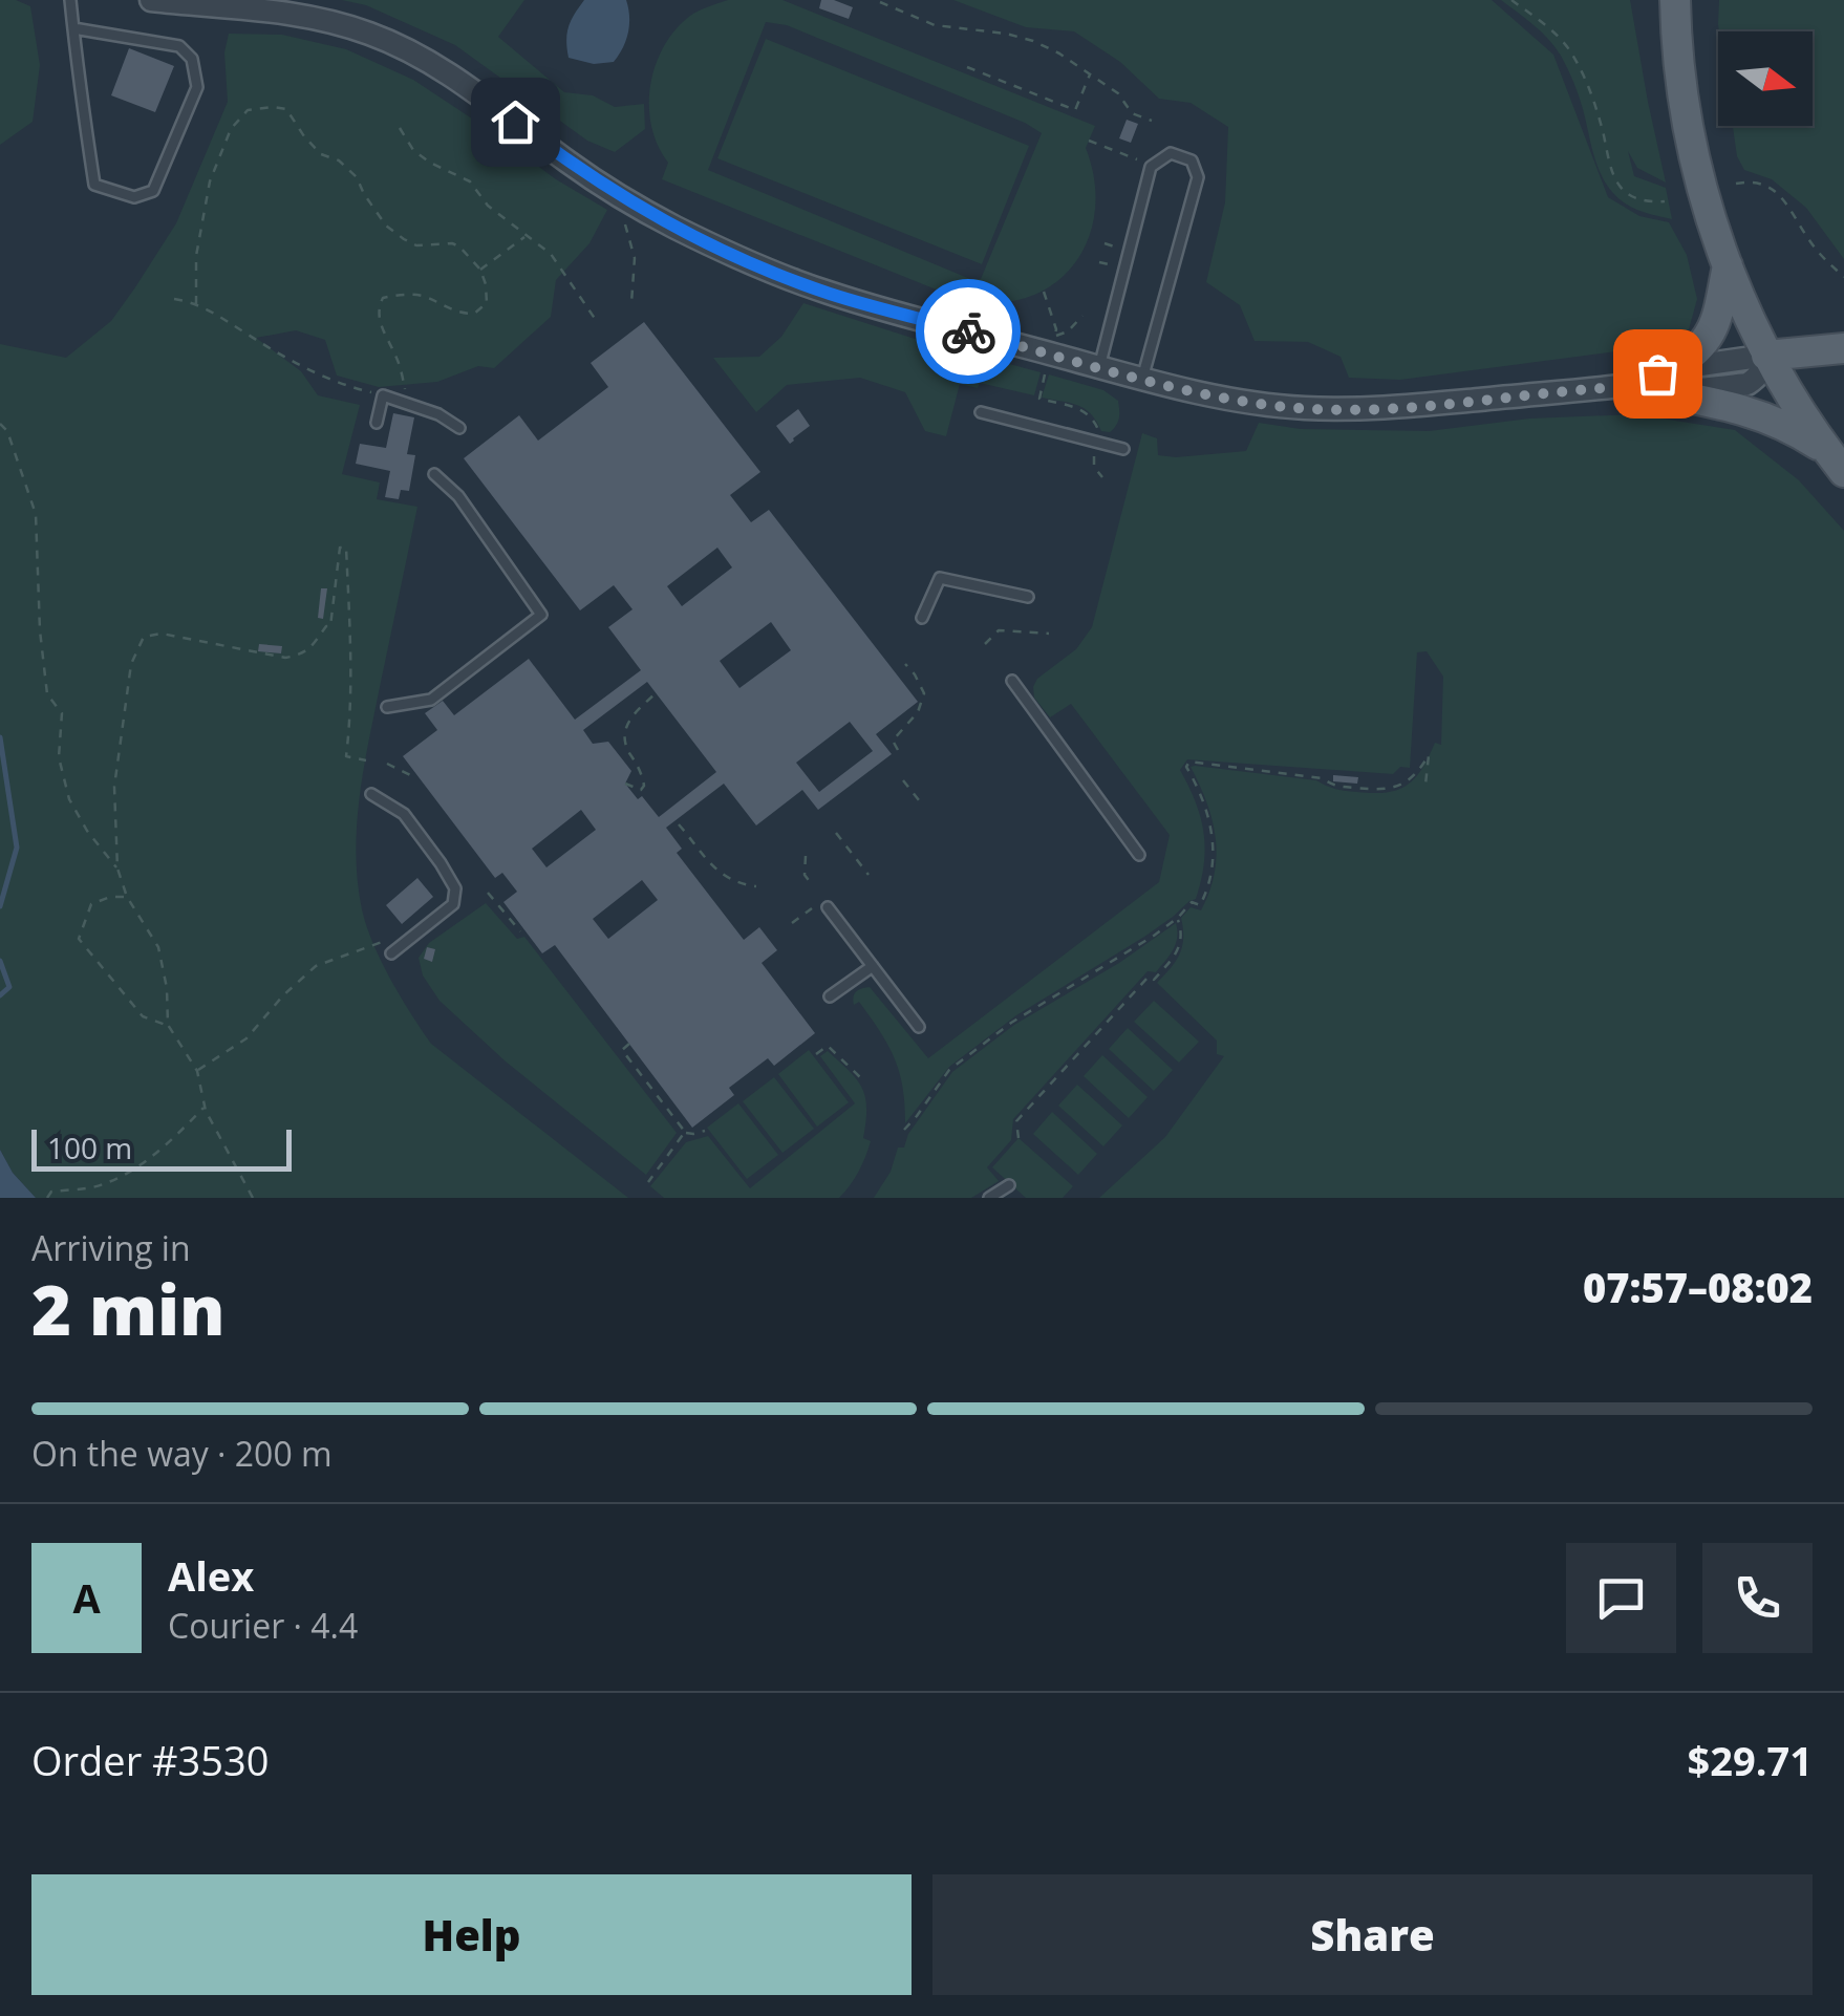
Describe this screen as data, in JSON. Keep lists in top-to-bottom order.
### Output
{
  "scale_bar": "100 m",
  "north": "right",
  "page": {
    "scale": "100 m",
    "heading": ["2 min", "Arriving in", "07:57–08:02"],
    "panel": [
      "Alex",
      "Courier · 4.4",
      "Order #3530",
      "$29.71"
    ],
    "bar": "On the way · 200 m",
    "round": "A",
    "buttons": ["Help", "Share"]
  }
}
